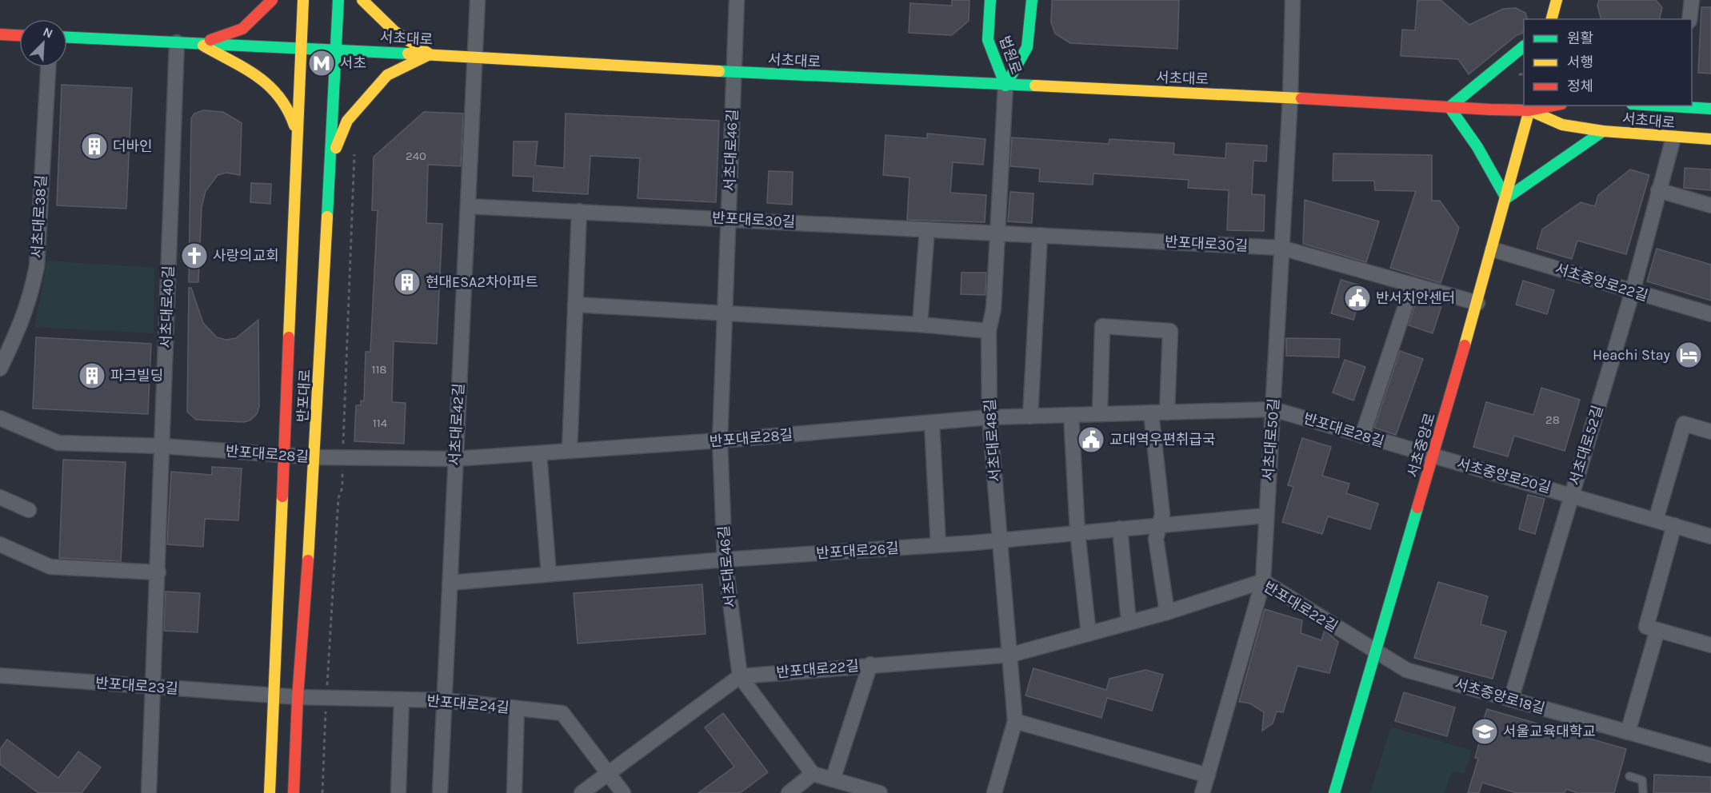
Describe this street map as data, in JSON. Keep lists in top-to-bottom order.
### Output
{
  "streets": {
    "main road": [
      "서초대로",
      "법원로",
      "반포대로",
      "서초중앙로"
    ],
    "street": [
      "서초대로46길",
      "서초대로38길",
      "반포대로30길",
      "서초중앙로22길",
      "서초대로40길",
      "서초대로42길",
      "반포대로28길",
      "서초대로50길",
      "서초대로48길",
      "서초대로52길",
      "서초중앙로20길",
      "반포대로26길",
      "반포대로22길",
      "반포대로23길",
      "서초중앙로18길",
      "반포대로24길"
    ]
  },
  "crossings": [
    ["서초대로", "법원로"],
    ["서초대로", "서초대로46길"],
    ["서초대로", "서초대로40길"],
    ["서초대로", "반포대로"],
    ["서초대로", "서초대로42길"],
    ["서초대로", "서초대로50길"],
    ["서초대로", "서초대로48길"],
    ["서초대로", "서초중앙로"],
    ["서초대로", "서초대로52길"],
    ["법원로", "서초대로48길"],
    ["서초대로46길", "반포대로30길"],
    ["서초대로46길", "반포대로28길"],
    ["서초대로46길", "반포대로26길"],
    ["서초대로46길", "반포대로22길"],
    ["반포대로30길", "서초대로42길"],
    ["반포대로30길", "서초대로50길"],
    ["반포대로30길", "서초대로48길"],
    ["반포대로30길", "서초중앙로"],
    ["서초중앙로22길", "서초중앙로"],
    ["서초중앙로22길", "서초대로52길"],
    ["서초대로40길", "반포대로28길"],
    ["서초대로40길", "반포대로23길"],
    ["반포대로", "반포대로28길"],
    ["반포대로", "반포대로23길"],
    ["반포대로", "반포대로24길"],
    ["서초대로42길", "반포대로28길"],
    ["서초대로42길", "반포대로26길"],
    ["서초대로42길", "반포대로24길"],
    ["반포대로28길", "서초대로50길"],
    ["반포대로28길", "서초대로48길"],
    ["반포대로28길", "서초중앙로"],
    ["반포대로28길", "서초중앙로20길"],
    ["서초대로50길", "반포대로26길"],
    ["서초대로50길", "반포대로22길"],
    ["서초대로48길", "반포대로26길"],
    ["서초대로48길", "반포대로22길"],
    ["서초중앙로", "서초중앙로20길"],
    ["서초중앙로", "반포대로22길"],
    ["서초중앙로", "서초중앙로18길"],
    ["서초대로52길", "서초중앙로20길"],
    ["서초대로52길", "서초중앙로18길"],
    ["반포대로22길", "서초중앙로18길"],
    ["반포대로23길", "반포대로24길"]
  ],
  "places": {
    "metro station": ["서초"],
    "building": ["더바인", "현대ESA2차아파트", "파크빌딩"],
    "church": ["사랑의교회"],
    "public building": ["반서치안센터", "교대역우편취급국"],
    "hotel": ["Heachi Stay"],
    "school or university": ["서울교육대학교"]
  },
  "house_numbers": [
    "240",
    "118",
    "28",
    "114"
  ],
  "legend": ["원활", "서행", "정체"],
  "north": "top right"
}
